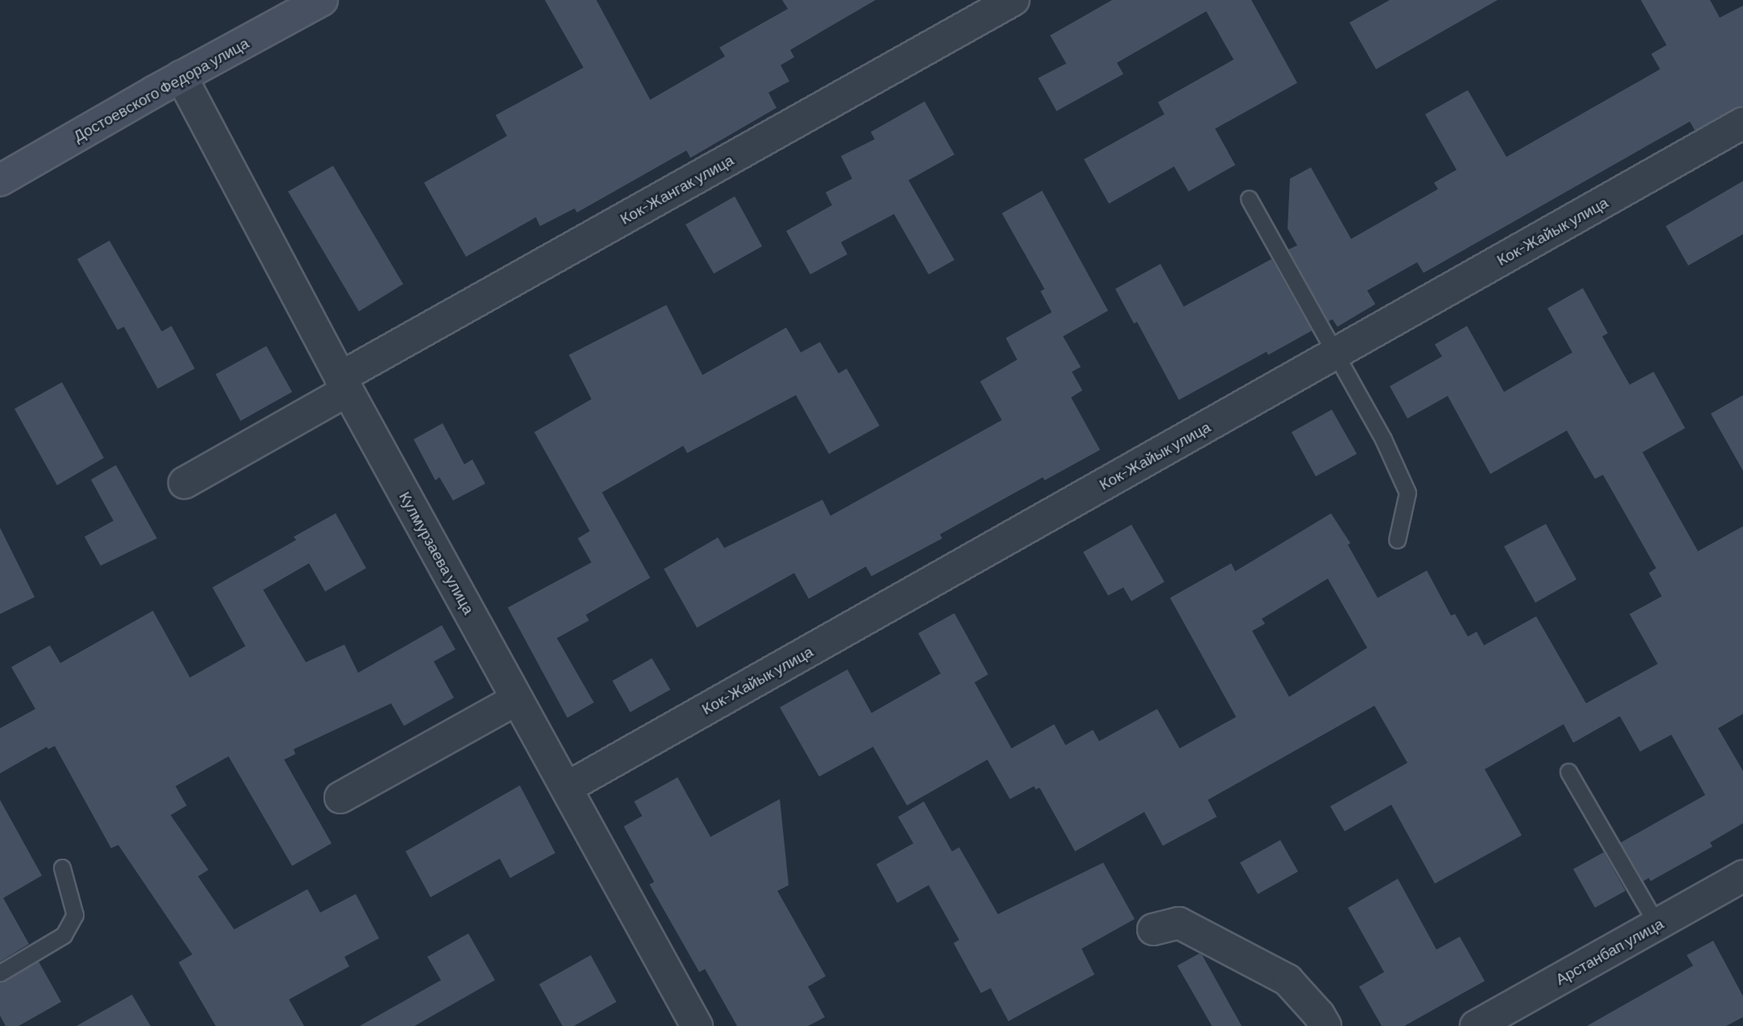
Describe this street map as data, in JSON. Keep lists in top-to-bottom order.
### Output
{
  "streets": {
    "main road": ["Достоевского Федора улица"],
    "street": [
      "Кок-Жангак улица",
      "Кок-Жайык улица",
      "Кулмурзаева улица",
      "Арстанбап улица"
    ]
  },
  "crossings": [
    ["Достоевского Федора улица", "Кулмурзаева улица"],
    ["Кок-Жангак улица", "Кулмурзаева улица"],
    ["Кок-Жайык улица", "Кулмурзаева улица"]
  ]
}
